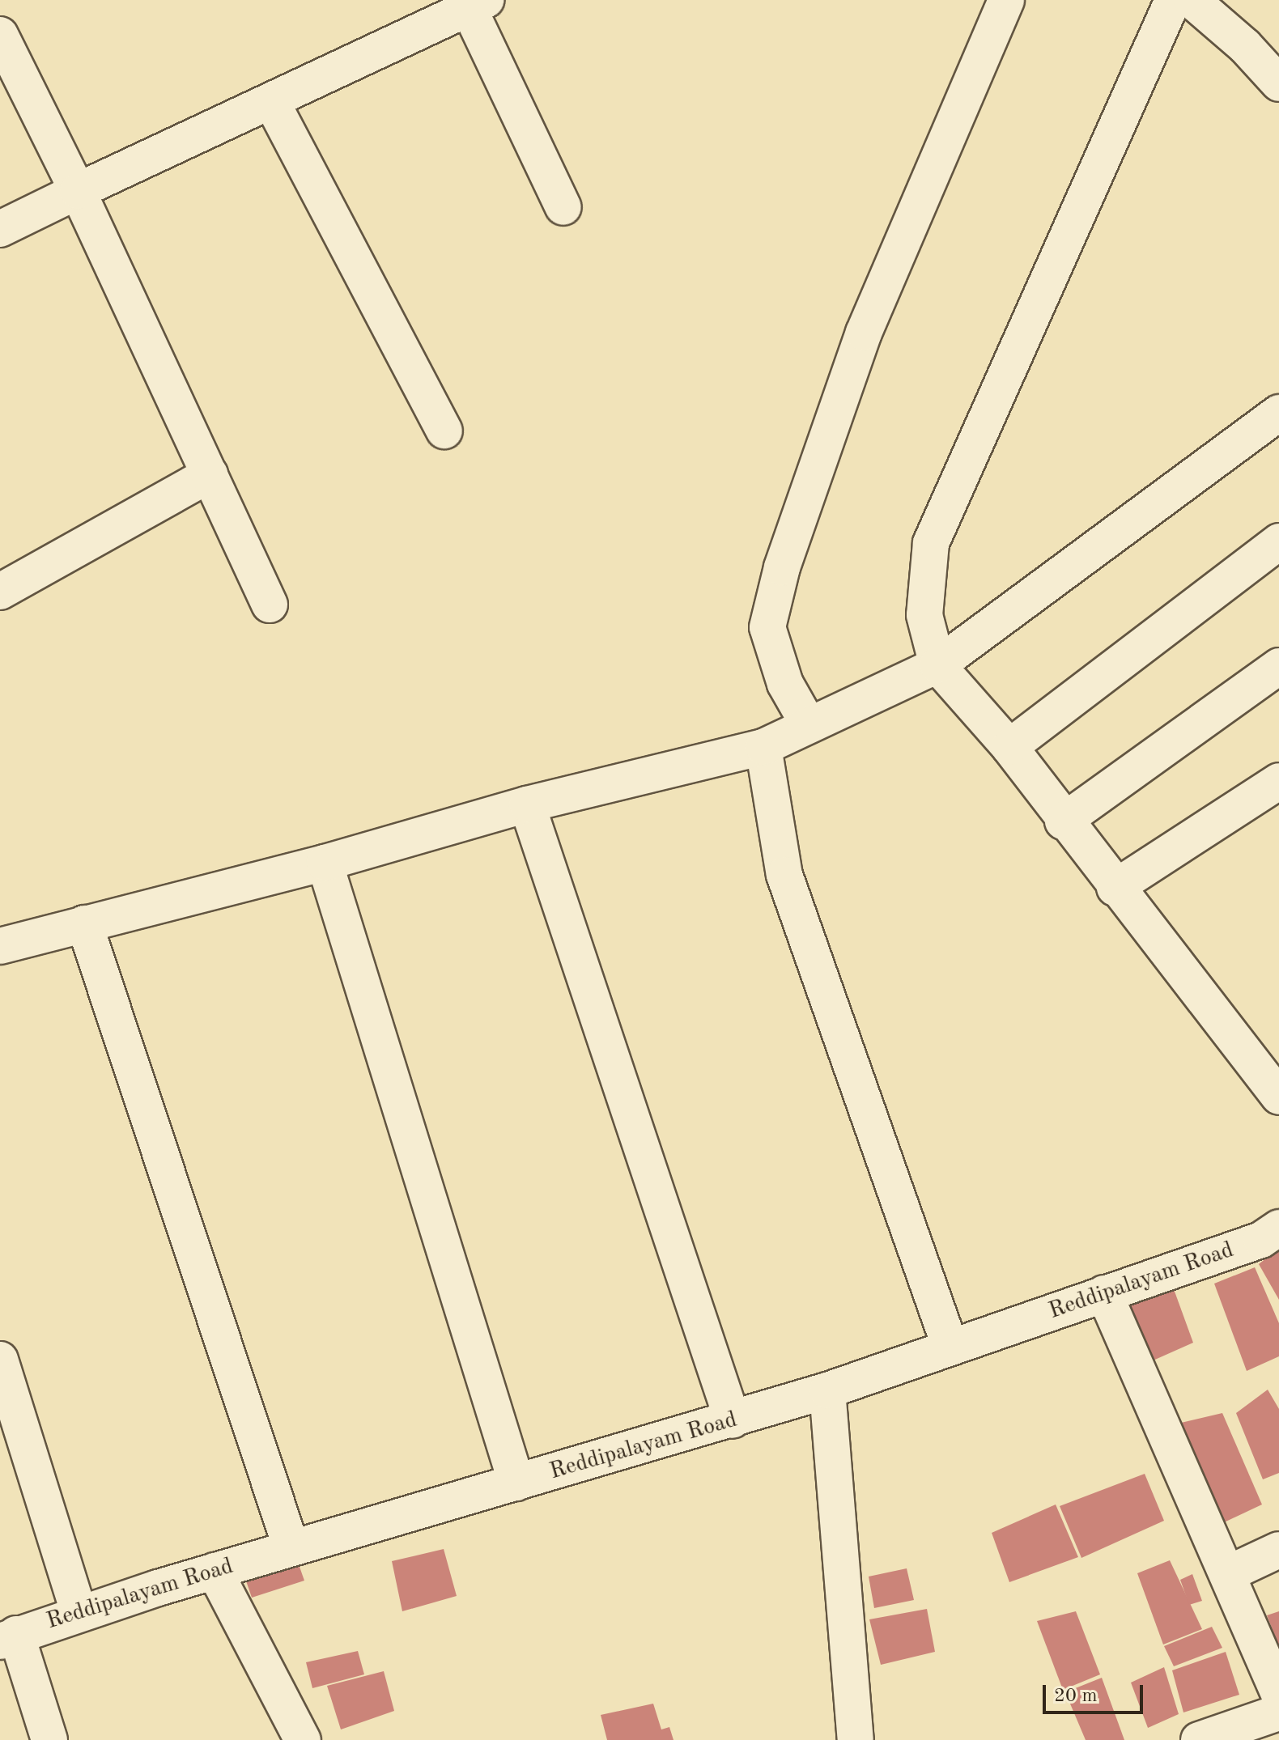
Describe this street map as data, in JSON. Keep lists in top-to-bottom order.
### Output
{
  "streets": {
    "street": ["Reddipalayam Road"]
  },
  "scale_bar": "20 m"
}
